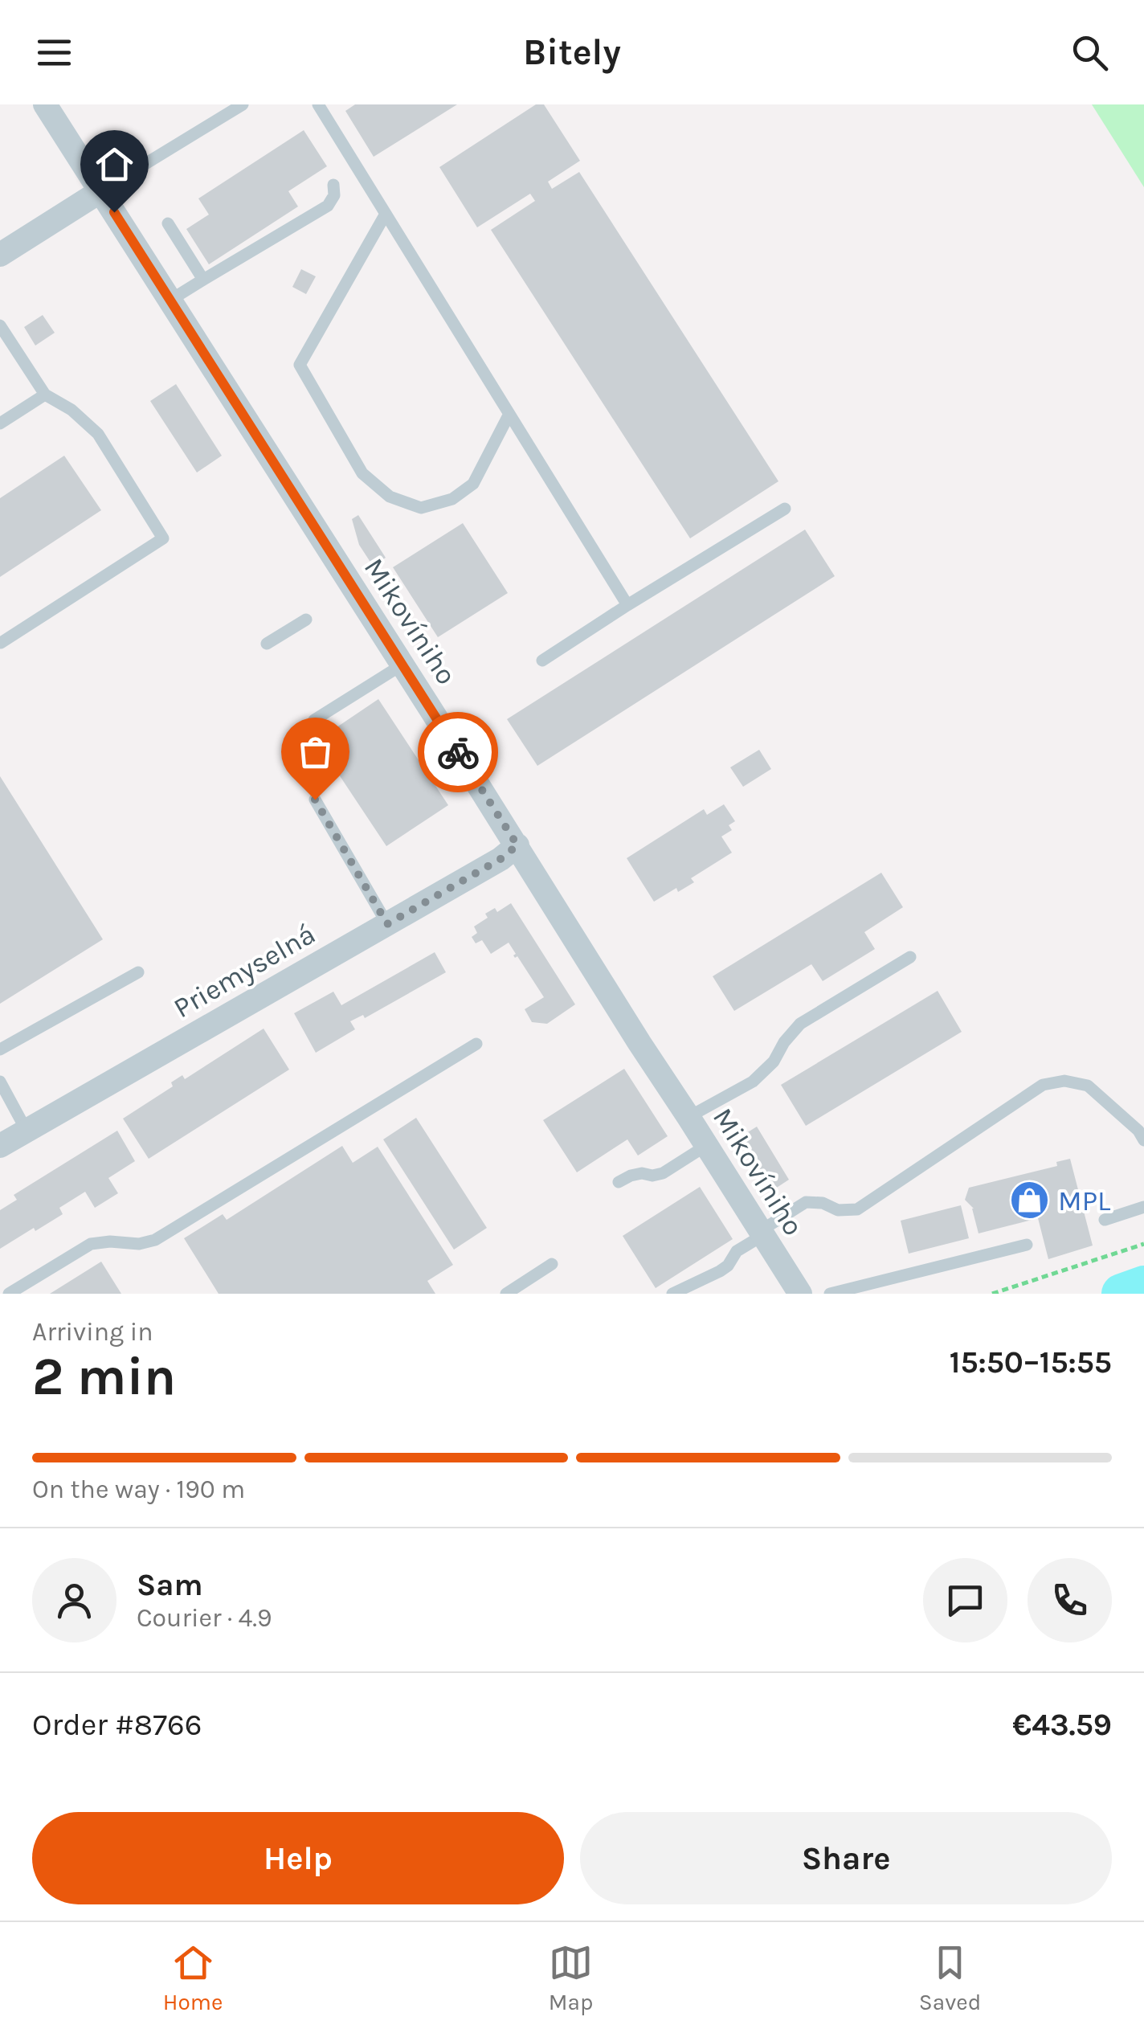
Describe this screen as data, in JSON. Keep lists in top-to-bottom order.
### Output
{
  "streets": {
    "street": ["Mikovíniho", "Priemyselná"]
  },
  "crossings": [
    ["Mikovíniho", "Priemyselná"]
  ],
  "places": {
    "shop": ["MPL"]
  },
  "page": {
    "header": "Bitely",
    "heading": ["2 min", "Arriving in", "15:50–15:55"],
    "panel": [
      "Sam",
      "Courier · 4.9",
      "Order #8766",
      "€43.59"
    ],
    "bar": "On the way · 190 m",
    "buttons": ["Help", "Share"],
    "tabs": ["Home", "Map", "Saved"]
  }
}
